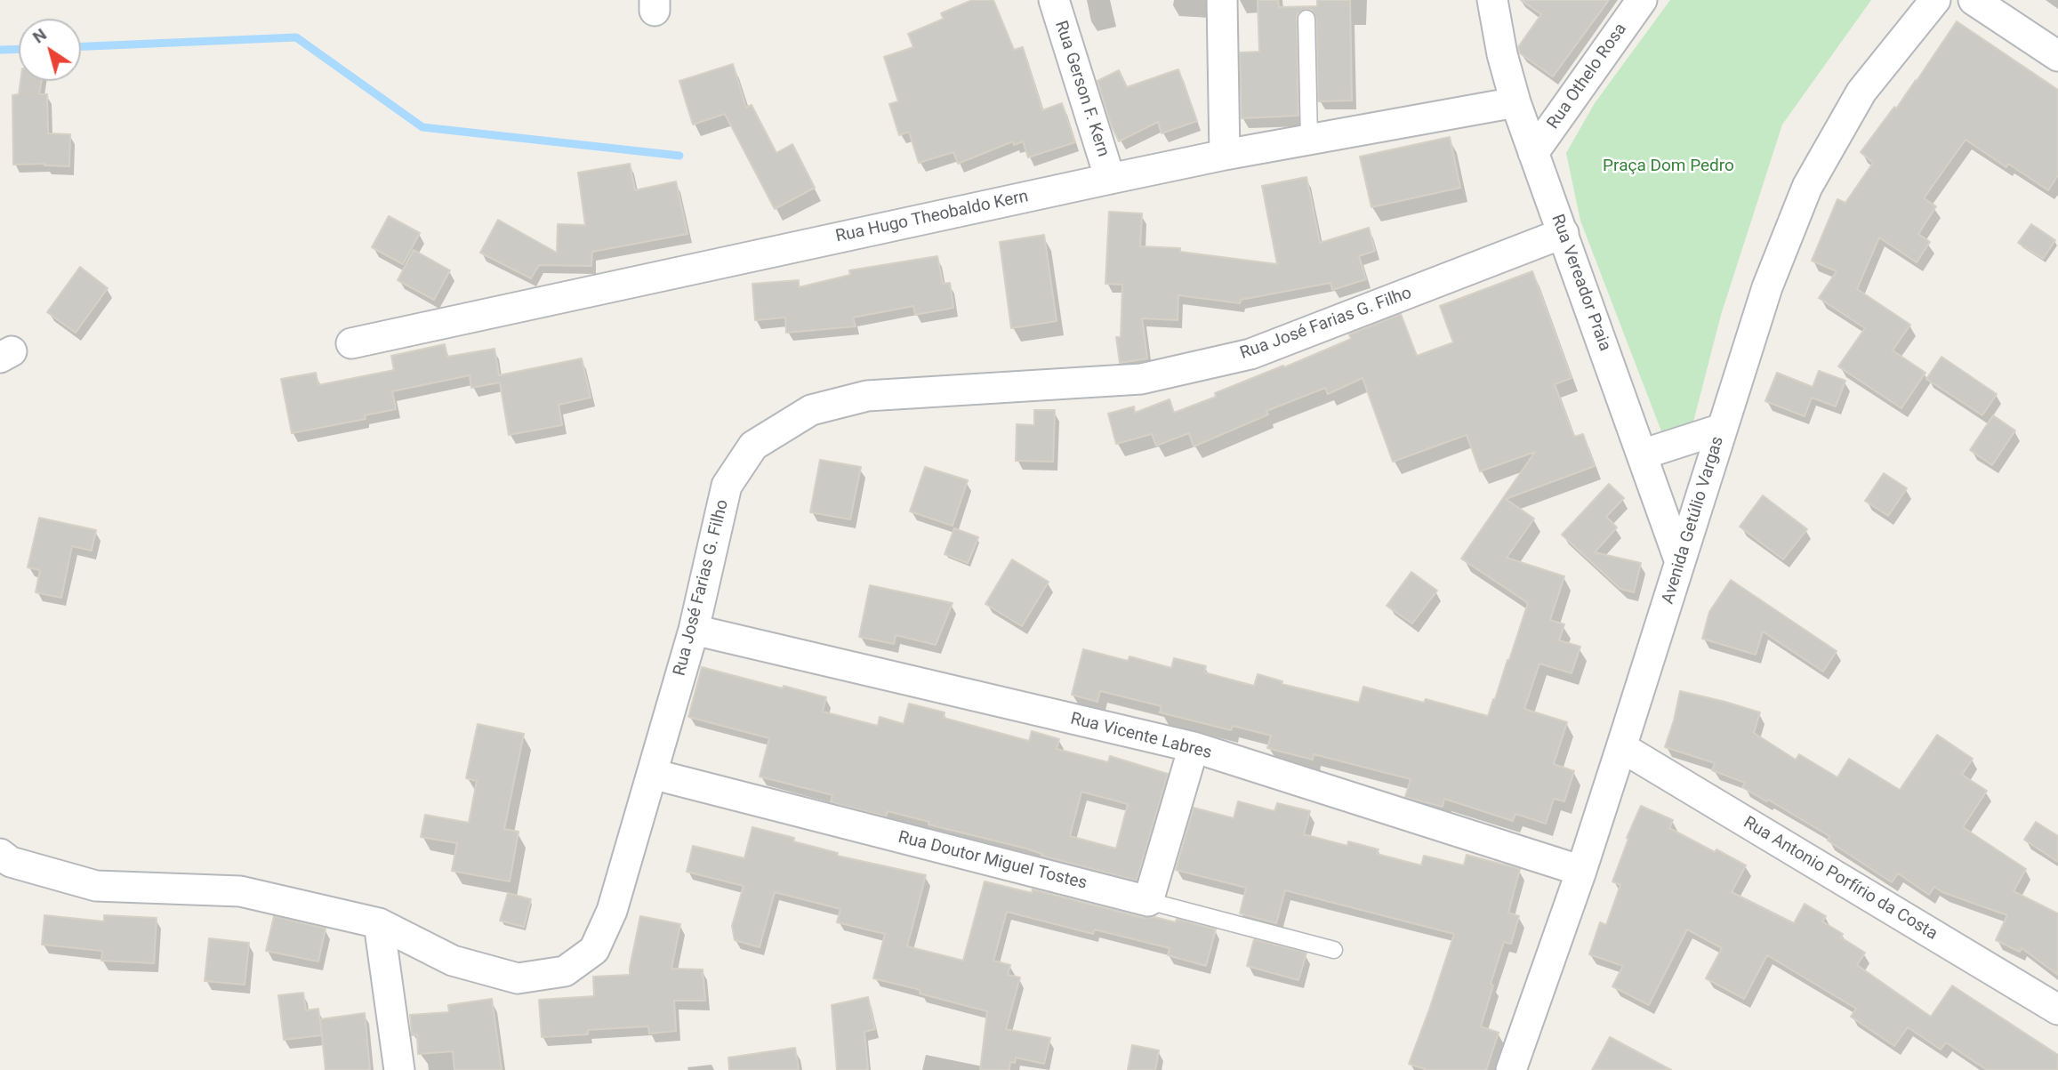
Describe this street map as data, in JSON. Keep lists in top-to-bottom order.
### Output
{
  "streets": {
    "street": [
      "Rua Othelo Rosa",
      "Rua Gerson F. Kern",
      "Rua Hugo Theobaldo Kern",
      "Rua Vereador Praia",
      "Rua José Farias G. Filho",
      "Avenida Getúlio Vargas",
      "Rua Vicente Labres",
      "Rua Doutor Miguel Tostes",
      "Rua Antonio Porfírio da Costa"
    ]
  },
  "crossings": [
    ["Rua Othelo Rosa", "Rua Vereador Praia"],
    ["Rua Gerson F. Kern", "Rua Hugo Theobaldo Kern"],
    ["Rua Hugo Theobaldo Kern", "Rua Vereador Praia"],
    ["Rua Vereador Praia", "Rua José Farias G. Filho"],
    ["Rua Vereador Praia", "Avenida Getúlio Vargas"],
    ["Rua José Farias G. Filho", "Rua Vicente Labres"],
    ["Rua José Farias G. Filho", "Rua Doutor Miguel Tostes"],
    ["Avenida Getúlio Vargas", "Rua Vicente Labres"],
    ["Avenida Getúlio Vargas", "Rua Antonio Porfírio da Costa"]
  ],
  "parks": ["Praça Dom Pedro"],
  "north": "top left"
}
